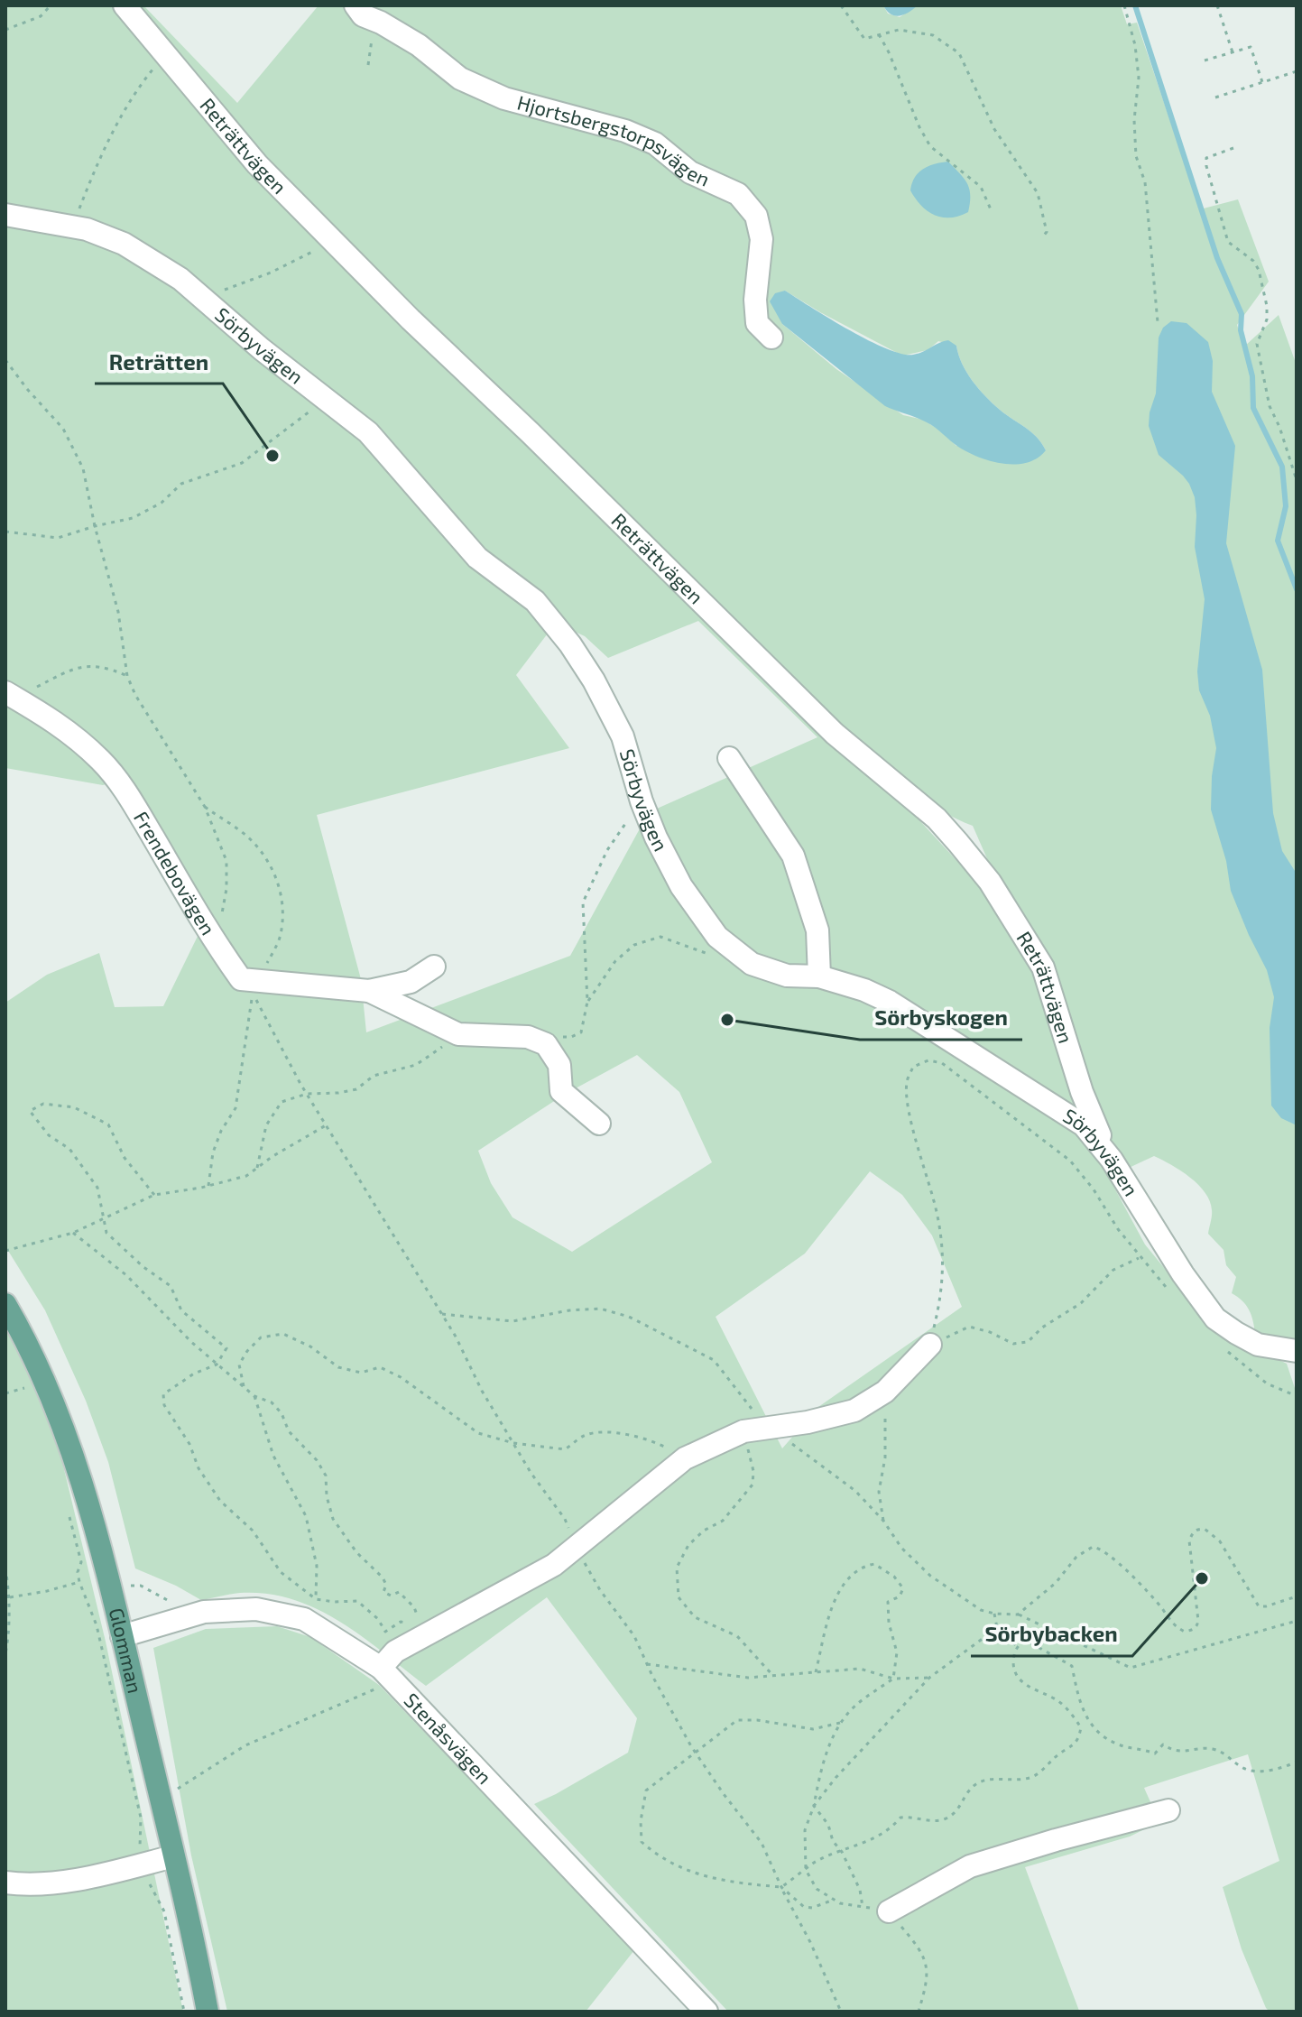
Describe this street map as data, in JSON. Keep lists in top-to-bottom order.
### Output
{
  "streets": {
    "main road": ["Glomman"],
    "street": [
      "Hjortsbergstorpsvägen",
      "Reträttvägen",
      "Sörbyvägen",
      "Frendebovägen",
      "Stenåsvägen"
    ]
  },
  "crossings": [
    ["Reträttvägen", "Sörbyvägen"],
    ["Glomman", "Stenåsvägen"]
  ],
  "places": ["Reträtten", "Sörbyskogen", "Sörbybacken"]
}
